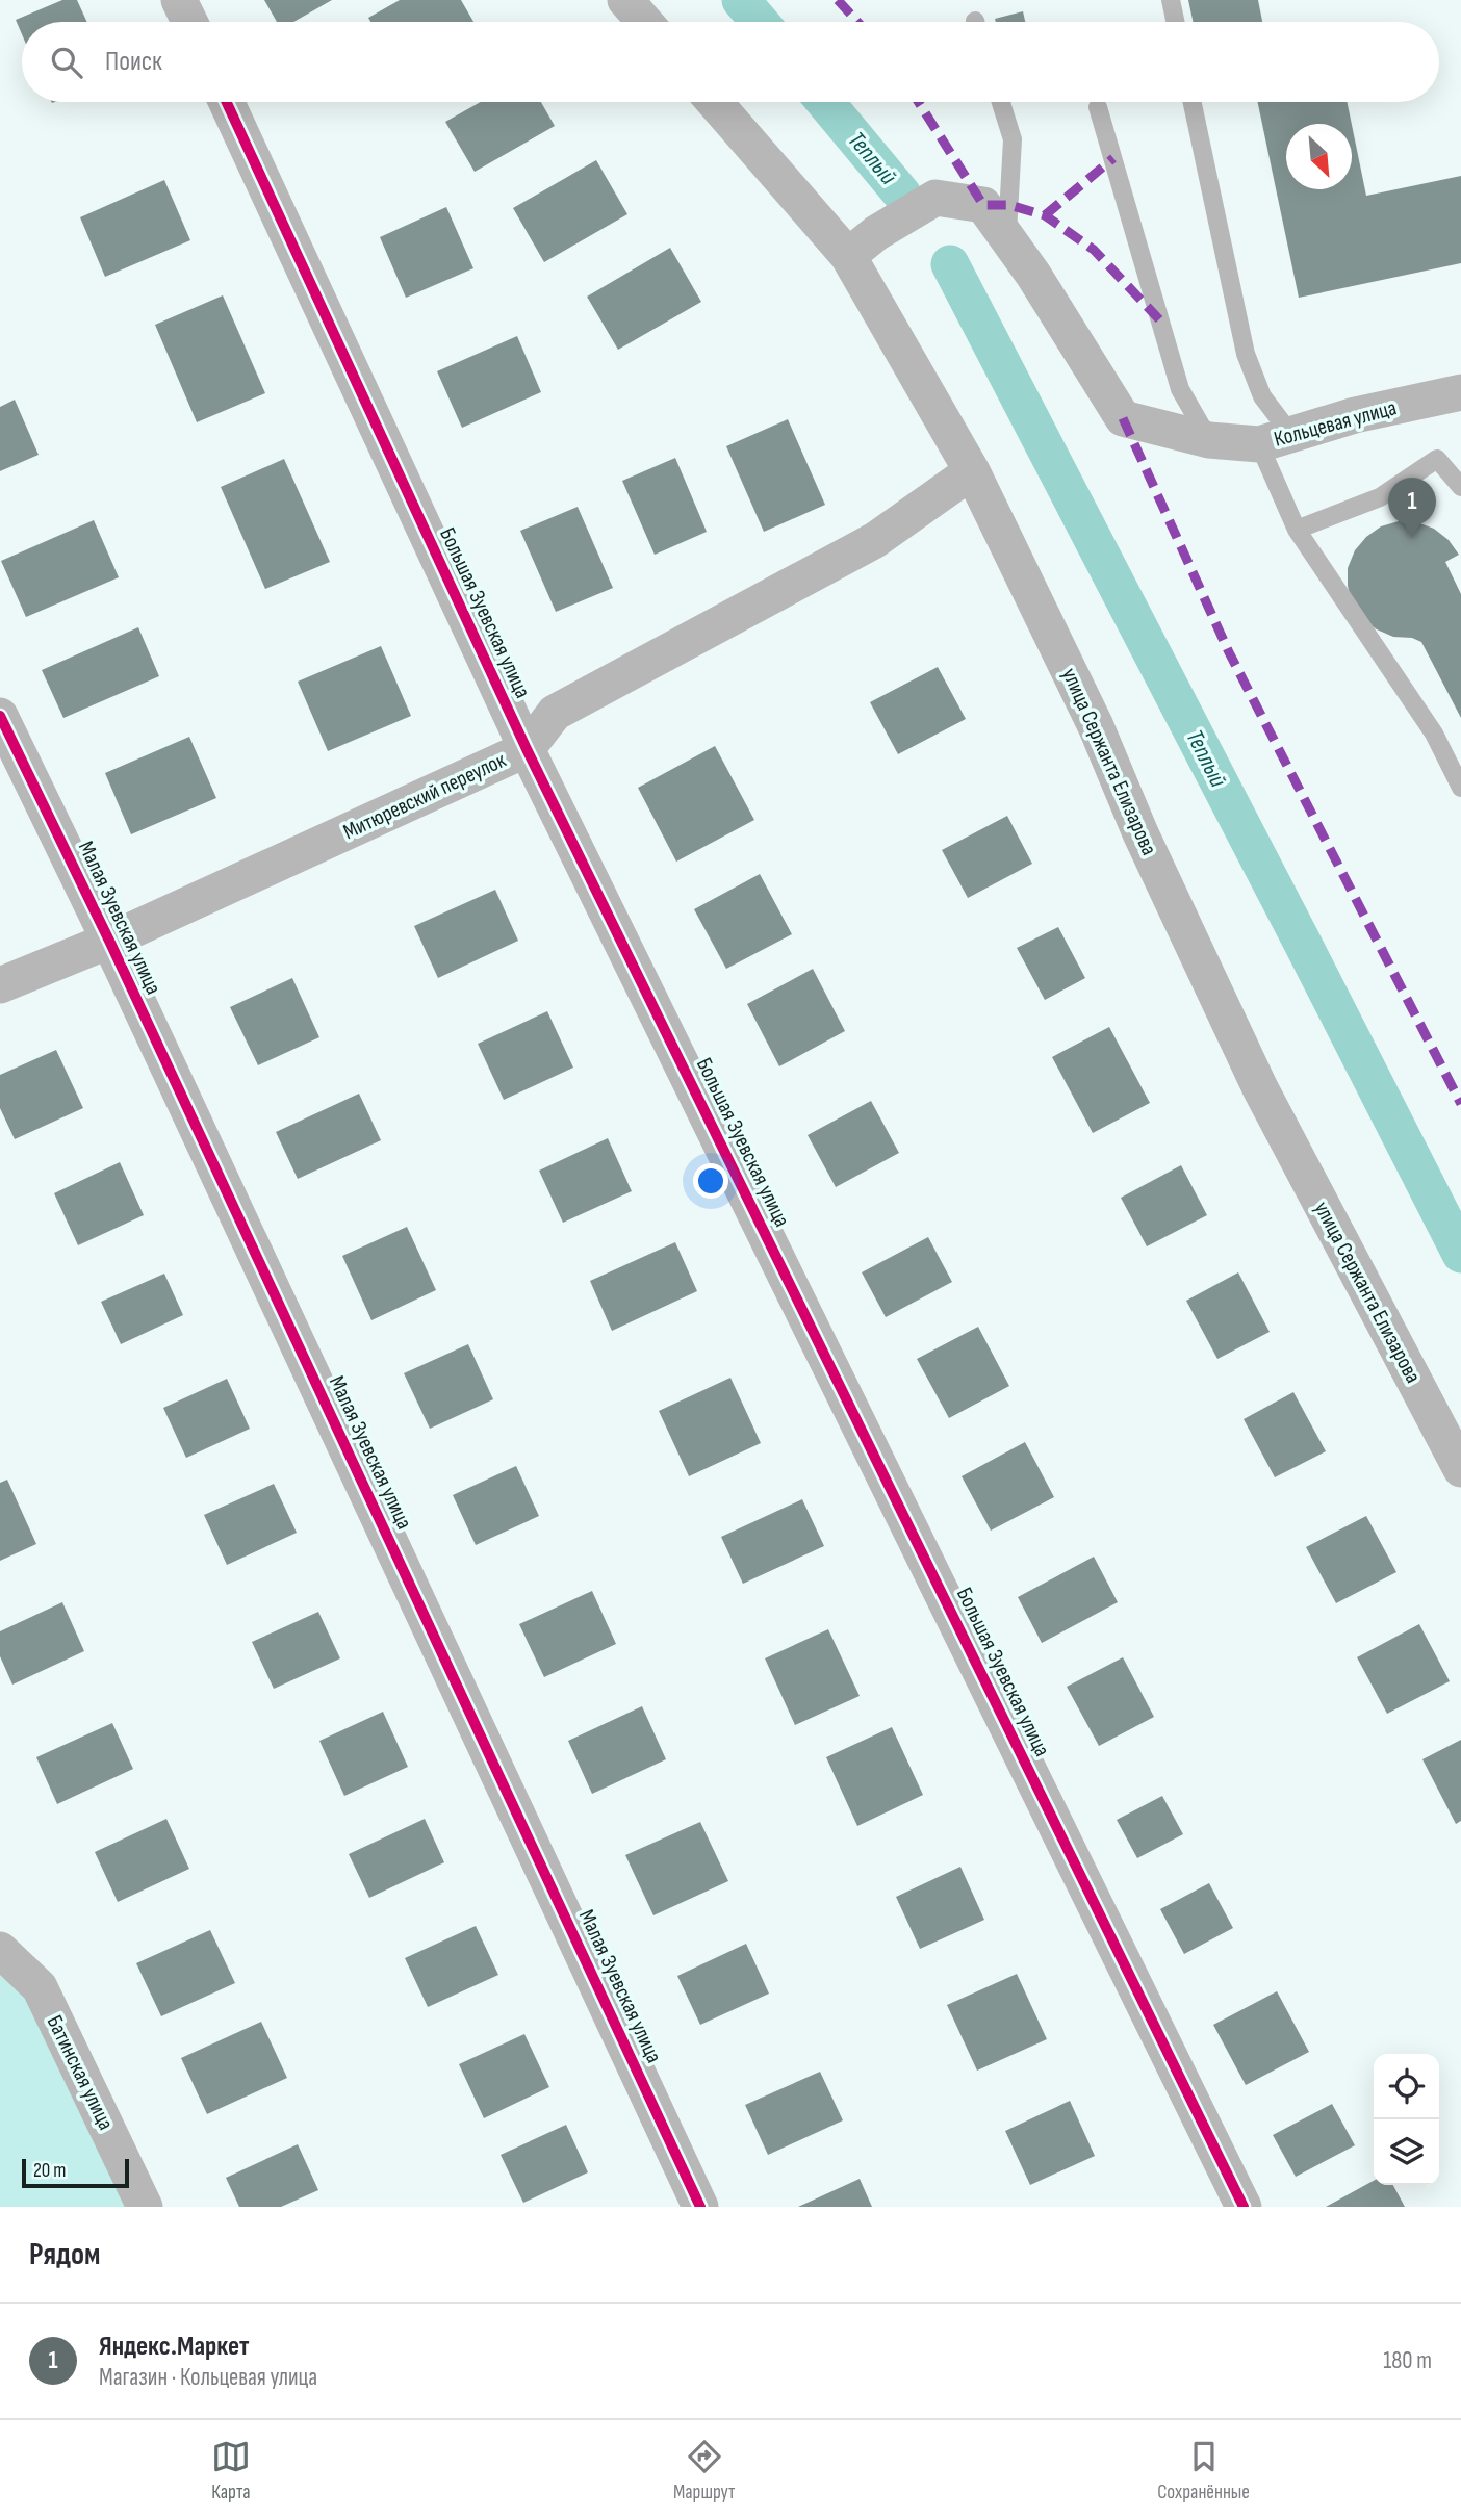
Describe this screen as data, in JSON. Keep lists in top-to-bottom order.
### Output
{
  "streets": {
    "street": [
      "Кольцевая улица",
      "Большая Зуевская улица",
      "улица Сержанта Елизарова",
      "Митюревский переулок",
      "Малая Зуевская улица",
      "Батинская улица"
    ]
  },
  "crossings": [
    ["Кольцевая улица", "улица Сержанта Елизарова"],
    ["Большая Зуевская улица", "Митюревский переулок"],
    ["улица Сержанта Елизарова", "Митюревский переулок"],
    ["Митюревский переулок", "Малая Зуевская улица"]
  ],
  "water": ["Теплый"],
  "scale_bar": "20 m",
  "north": "bottom right",
  "page": {
    "search": "Поиск",
    "pins": "1",
    "scale": "20 m",
    "heading": "Рядом",
    "list": [
      {
        "mark": "1",
        "name": "Яндекс.Маркет",
        "note": "Магазин · Кольцевая улица",
        "value": "180 m"
      }
    ],
    "nav": ["Карта", "Маршрут", "Сохранённые"]
  }
}
